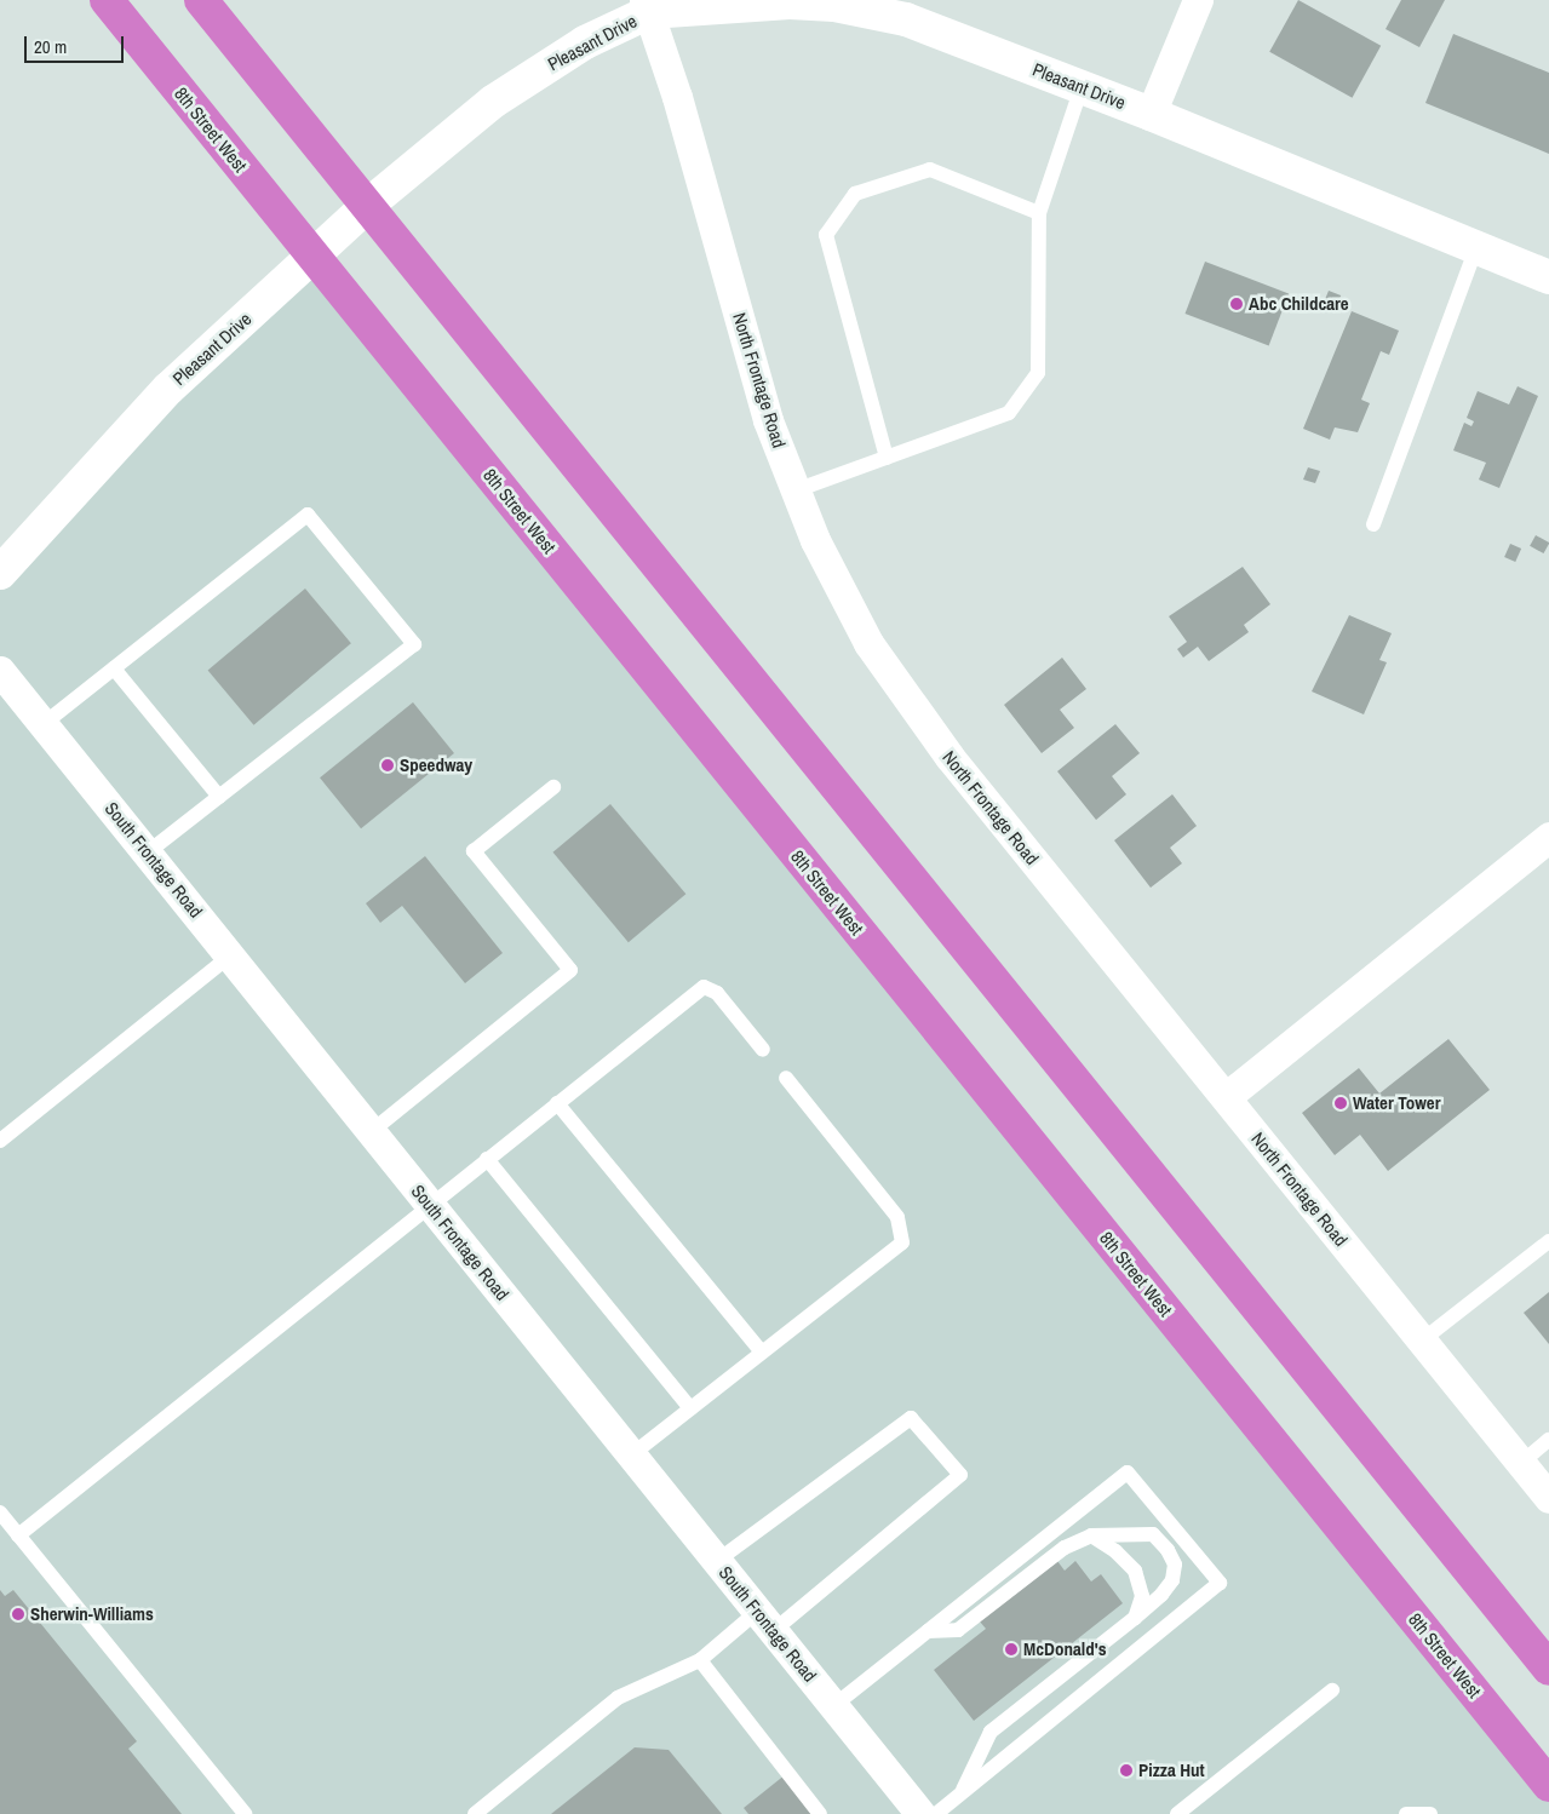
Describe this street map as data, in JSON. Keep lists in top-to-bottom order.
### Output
{
  "streets": {
    "highway": ["8th Street West"],
    "street": ["Pleasant Drive", "North Frontage Road", "South Frontage Road"]
  },
  "crossings": [
    ["Pleasant Drive", "8th Street West"],
    ["Pleasant Drive", "North Frontage Road"]
  ],
  "places": [
    "Abc Childcare",
    "Speedway",
    "Water Tower",
    "Sherwin-Williams",
    "McDonald's",
    "Pizza Hut"
  ],
  "scale_bar": "20 m"
}
